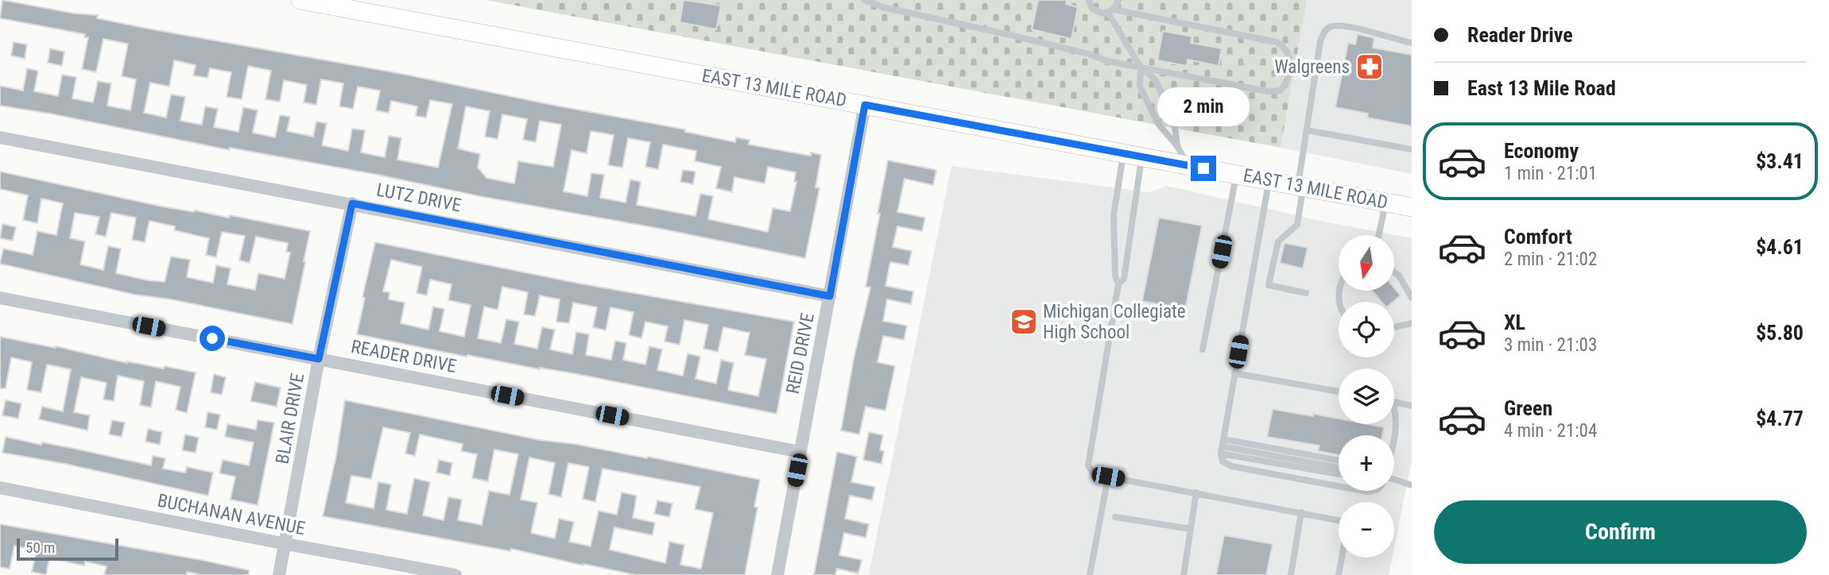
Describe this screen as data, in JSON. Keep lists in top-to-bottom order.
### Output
{
  "streets": {
    "main road": ["EAST 13 MILE ROAD"],
    "street": [
      "LUTZ DRIVE",
      "REID DRIVE",
      "READER DRIVE",
      "BLAIR DRIVE",
      "BUCHANAN AVENUE"
    ]
  },
  "crossings": [
    ["EAST 13 MILE ROAD", "REID DRIVE"],
    ["LUTZ DRIVE", "REID DRIVE"],
    ["LUTZ DRIVE", "BLAIR DRIVE"],
    ["REID DRIVE", "READER DRIVE"],
    ["READER DRIVE", "BLAIR DRIVE"],
    ["BLAIR DRIVE", "BUCHANAN AVENUE"]
  ],
  "places": {
    "pharmacy": ["Walgreens"],
    "school or university": ["Michigan Collegiate High School"]
  },
  "scale_bar": "50 m",
  "north": "bottom",
  "page": {
    "banner": ["Reader Drive", "East 13 Mile Road"],
    "bubble": "2 min",
    "list": [
      {
        "name": "Economy",
        "note": "1 min · 21:01",
        "value": "$3.41"
      },
      {
        "name": "Comfort",
        "note": "2 min · 21:02",
        "value": "$4.61"
      },
      {
        "name": "XL",
        "note": "3 min · 21:03",
        "value": "$5.80"
      },
      {
        "name": "Green",
        "note": "4 min · 21:04",
        "value": "$4.77"
      }
    ],
    "map_buttons": ["+", "−"],
    "buttons": "Confirm",
    "scale": "50 m"
  }
}
